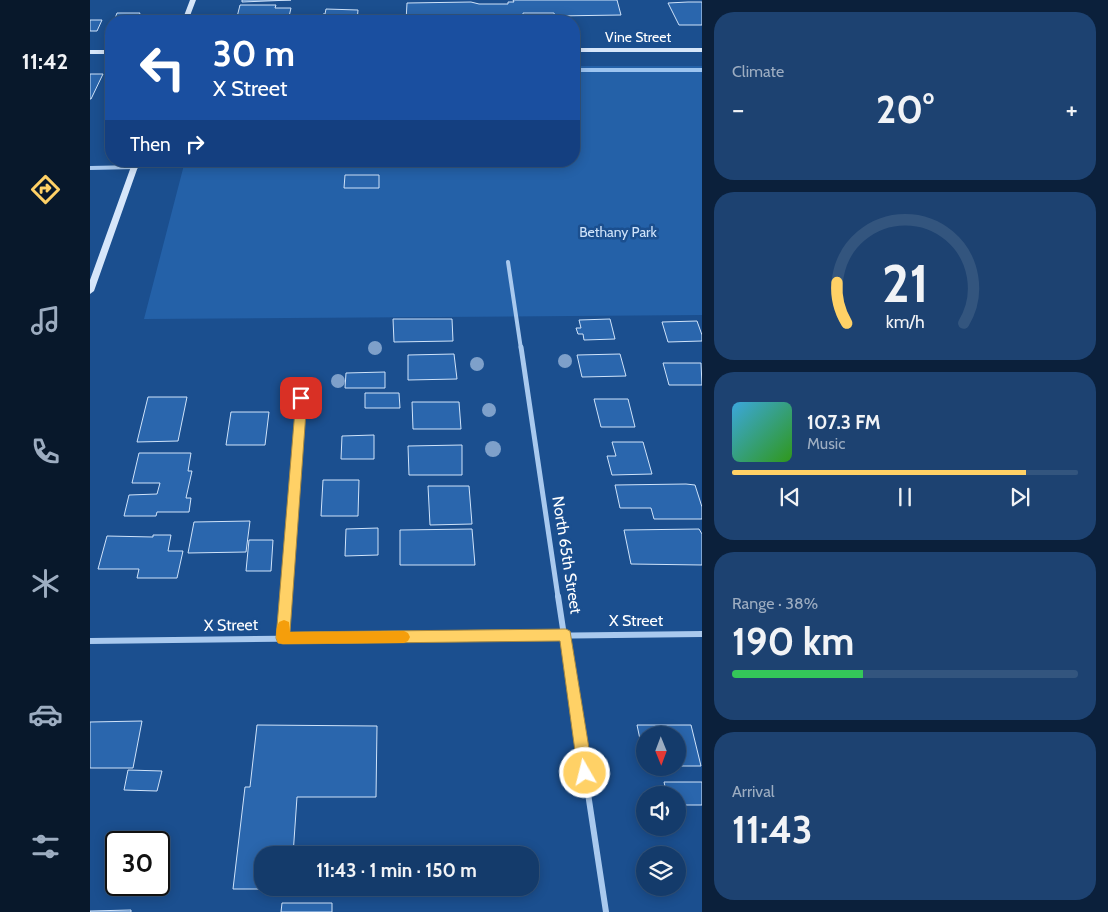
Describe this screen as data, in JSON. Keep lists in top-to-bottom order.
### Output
{
  "streets": {
    "main road": ["Vine Street"],
    "street": ["North 65th Street", "X Street"]
  },
  "crossings": [
    ["North 65th Street", "X Street"]
  ],
  "parks": ["Bethany Park"],
  "north": "bottom",
  "page": {
    "tabs": "11:42",
    "tile": [
      "Climate",
      ["Range · 38%", "190 km"],
      ["Arrival", "11:43"]
    ],
    "turn": ["30 m", "X Street"],
    "heat": ["−", "20°", "+"],
    "then": "Then",
    "song": ["107.3 FM", "Music"],
    "limit": "30",
    "trip": "11:43 · 1 min · 150 m",
    "gauge": ["21", "km/h"]
  }
}
